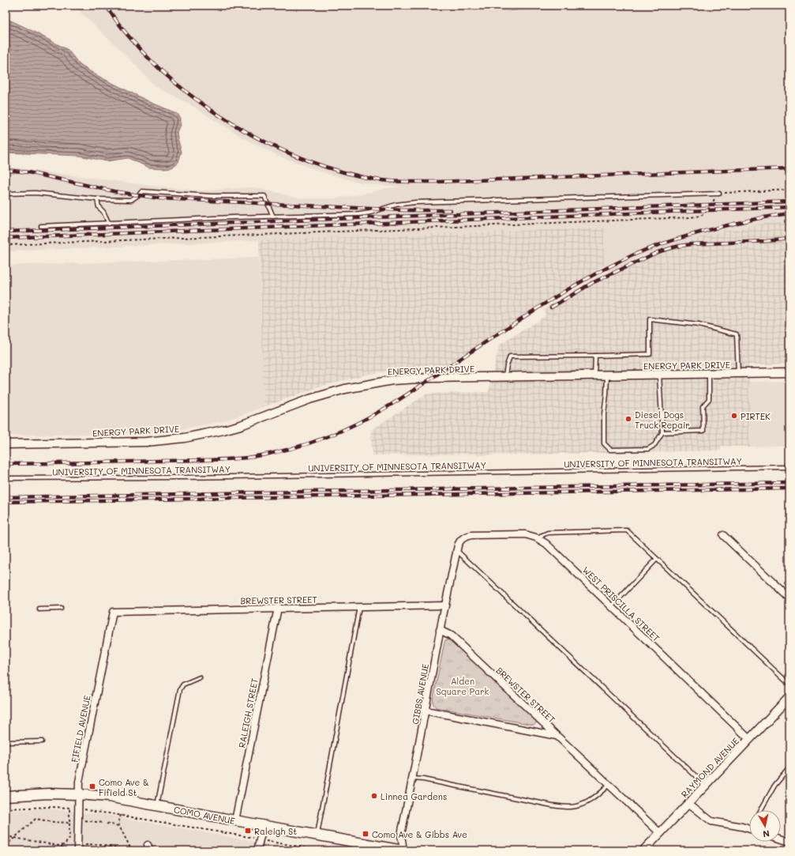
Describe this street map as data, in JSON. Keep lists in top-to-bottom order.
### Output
{
  "streets": {
    "main road": ["COMO AVENUE"],
    "street": [
      "ENERGY PARK DRIVE",
      "BREWSTER STREET",
      "WEST PRISCILLA STREET",
      "GIBBS AVENUE",
      "RALEIGH STREET",
      "FIFIELD AVENUE",
      "RAYMOND AVENUE"
    ],
    "lane": ["UNIVERSITY OF MINNESOTA TRANSITWAY"]
  },
  "crossings": [
    ["BREWSTER STREET", "GIBBS AVENUE"],
    ["BREWSTER STREET", "RALEIGH STREET"],
    ["BREWSTER STREET", "FIFIELD AVENUE"],
    ["BREWSTER STREET", "RAYMOND AVENUE"],
    ["WEST PRISCILLA STREET", "GIBBS AVENUE"],
    ["WEST PRISCILLA STREET", "RAYMOND AVENUE"],
    ["GIBBS AVENUE", "COMO AVENUE"],
    ["RALEIGH STREET", "COMO AVENUE"],
    ["FIFIELD AVENUE", "COMO AVENUE"]
  ],
  "parks": ["Alden Square Park"],
  "places": {
    "other": ["PIRTEK", "Diesel Dogs Truck Repair", "Linnea Gardens"],
    "transit": ["Como Ave & Fifield St", "Raleigh St", "Como Ave & Gibbs Ave"]
  },
  "north": "bottom"
}
